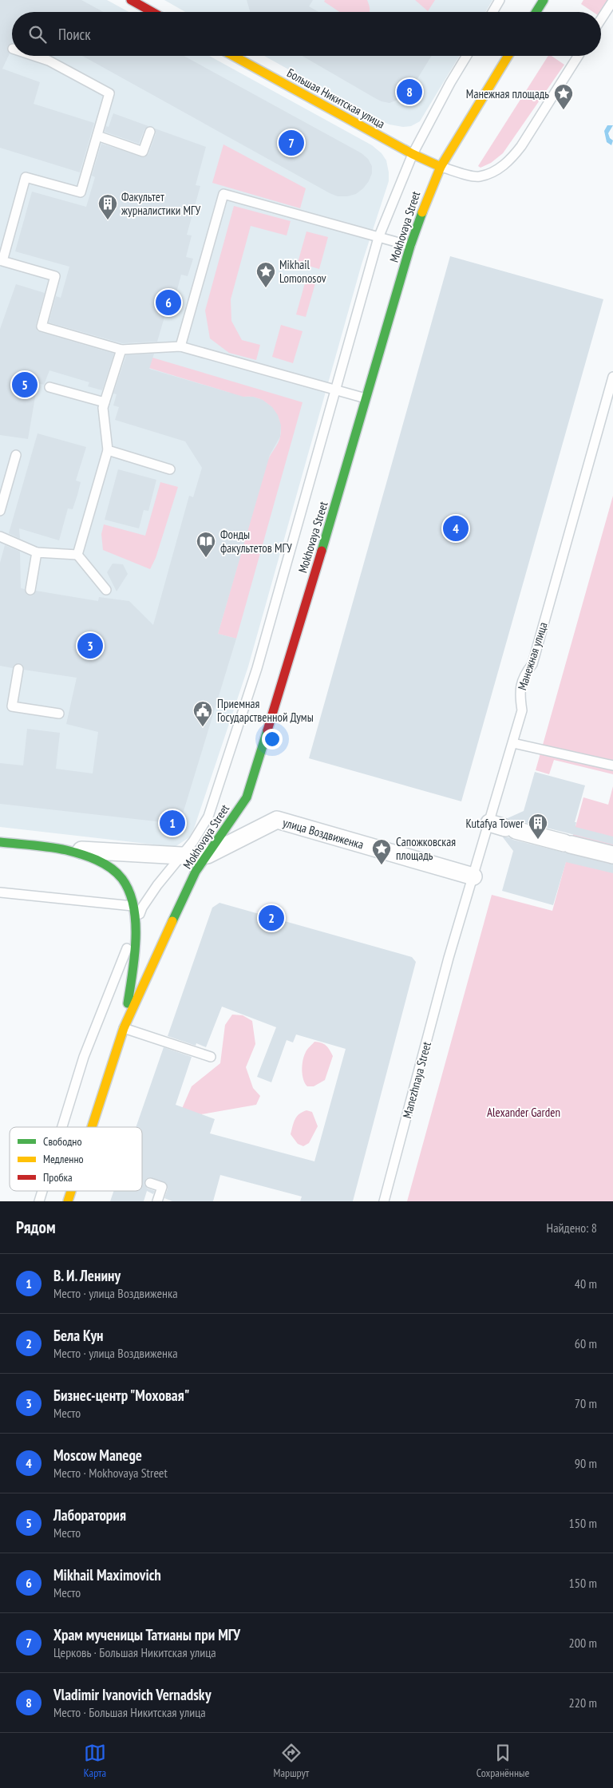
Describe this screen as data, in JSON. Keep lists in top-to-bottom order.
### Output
{
  "streets": {
    "main road": ["Большая Никитская улица", "Mokhovaya Street"],
    "street": ["улица Воздвиженка"],
    "lane": ["Манежная улица"]
  },
  "crossings": [
    ["Большая Никитская улица", "Mokhovaya Street"],
    ["Mokhovaya Street", "улица Воздвиженка"],
    ["Манежная улица", "улица Воздвиженка"]
  ],
  "parks": ["Alexander Garden"],
  "places": {
    "place": ["Манежная площадь", "Mikhail Lomonosov", "Сапожковская площадь"],
    "building": ["Факультет журналистики МГУ", "Kutafya Tower"],
    "library": ["Фонды факультетов МГУ"],
    "public building": ["Приемная Государственной Думы"]
  },
  "legend": ["Свободно", "Медленно", "Пробка"],
  "page": {
    "search": "Поиск",
    "pins": [
      "8",
      "7",
      "6",
      "5",
      "4",
      "3",
      "1",
      "2"
    ],
    "heading": ["Рядом", "Найдено: 8"],
    "list": [
      {
        "mark": "1",
        "name": "В. И. Ленину",
        "note": "Место · улица Воздвиженка",
        "value": "40 m"
      },
      {
        "mark": "2",
        "name": "Бела Кун",
        "note": "Место · улица Воздвиженка",
        "value": "60 m"
      },
      {
        "mark": "3",
        "name": "Бизнес-центр \"Моховая\"",
        "note": "Место",
        "value": "70 m"
      },
      {
        "mark": "4",
        "name": "Moscow Manege",
        "note": "Место · Mokhovaya Street",
        "value": "90 m"
      },
      {
        "mark": "5",
        "name": "Лаборатория",
        "note": "Место",
        "value": "150 m"
      },
      {
        "mark": "6",
        "name": "Mikhail Maximovich",
        "note": "Место",
        "value": "150 m"
      },
      {
        "mark": "7",
        "name": "Храм мученицы Татианы при МГУ",
        "note": "Церковь · Большая Никитская улица",
        "value": "200 m"
      },
      {
        "mark": "8",
        "name": "Vladimir Ivanovich Vernadsky",
        "note": "Место · Большая Никитская улица",
        "value": "220 m"
      }
    ],
    "nav": ["Карта", "Маршрут", "Сохранённые"]
  }
}
